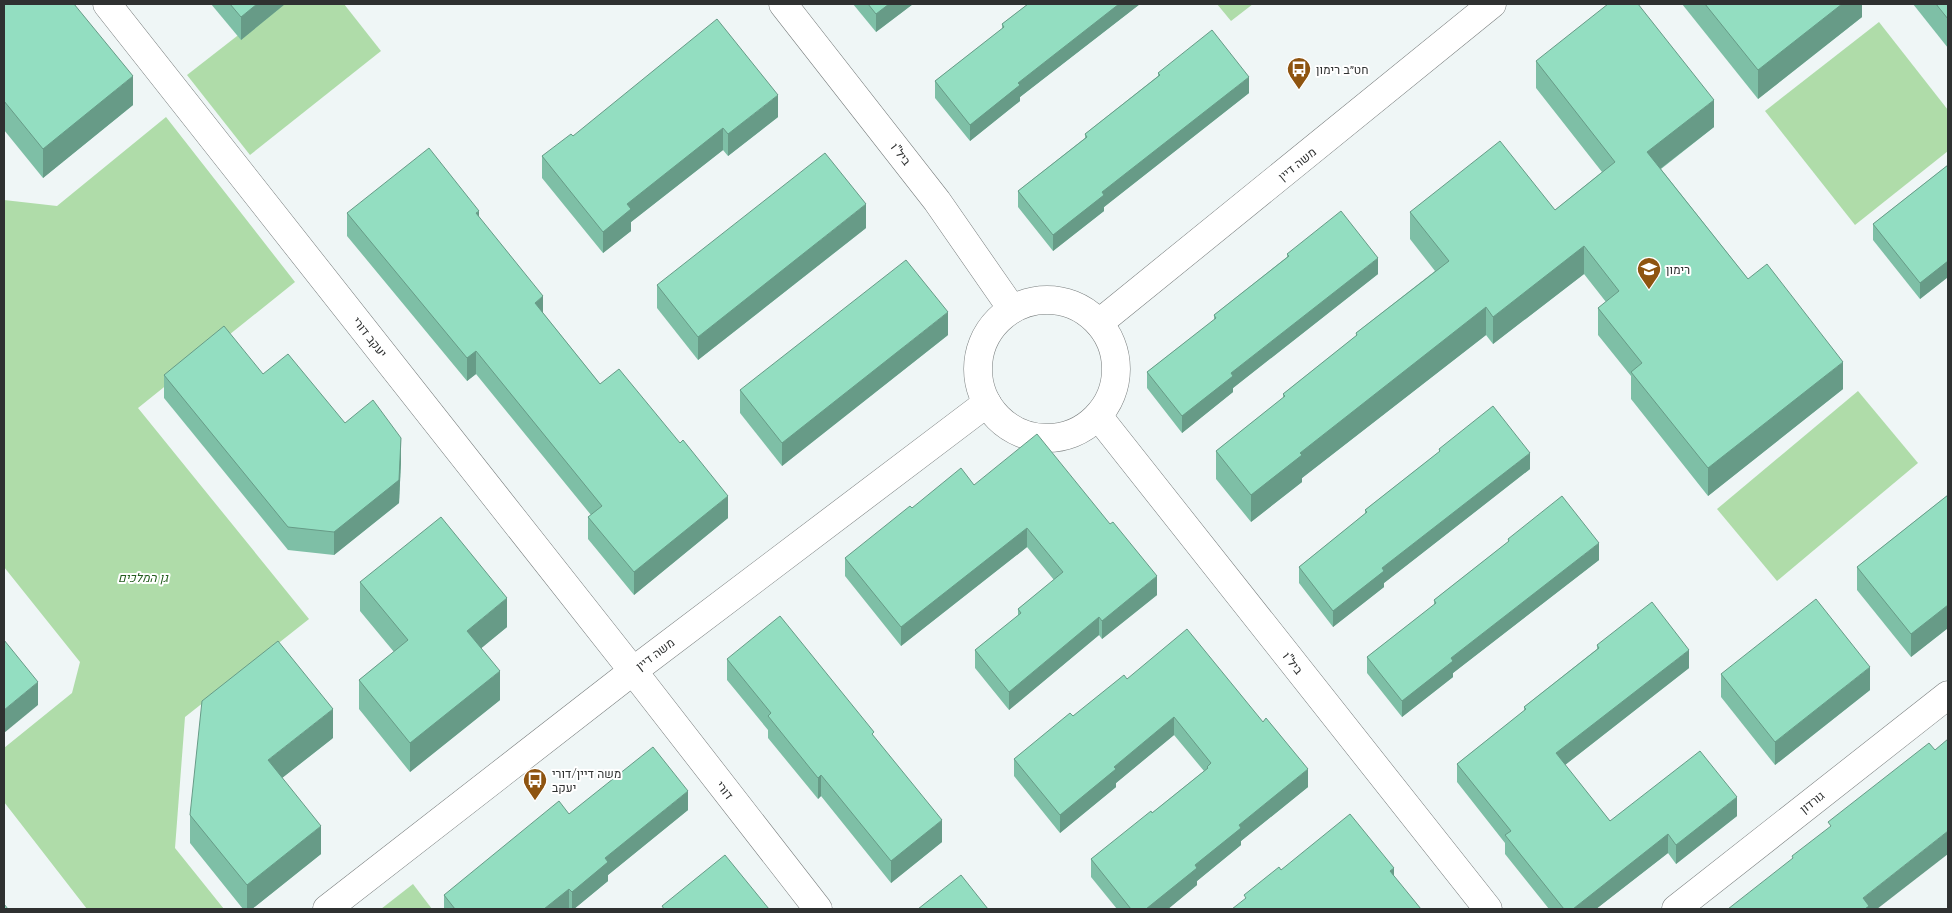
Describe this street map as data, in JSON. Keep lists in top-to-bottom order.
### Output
{
  "streets": {
    "street": [
      "ביל\"ו",
      "משה דיין",
      "יעקב דורי",
      "דורי",
      "גורדון"
    ]
  },
  "crossings": [
    ["ביל\"ו", "משה דיין"],
    ["משה דיין", "יעקב דורי"],
    ["משה דיין", "דורי"],
    ["יעקב דורי", "דורי"]
  ],
  "parks": ["גן המלכים"],
  "places": {
    "bus stop": ["חט״ב רימון", "משה דיין/דורי יעקב"],
    "school or university": ["רימון"]
  }
}
